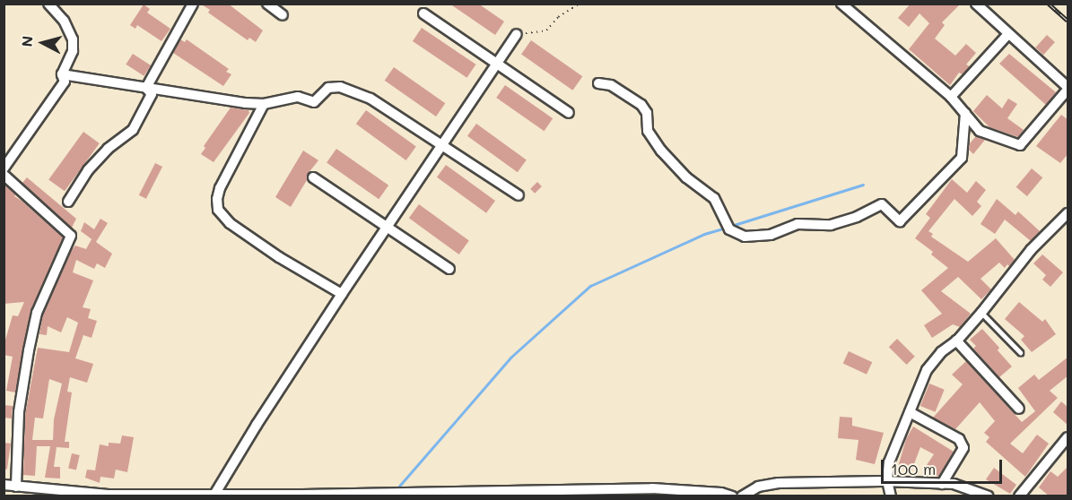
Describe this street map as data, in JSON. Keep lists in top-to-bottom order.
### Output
{
  "scale_bar": "100 m",
  "north": "left"
}
